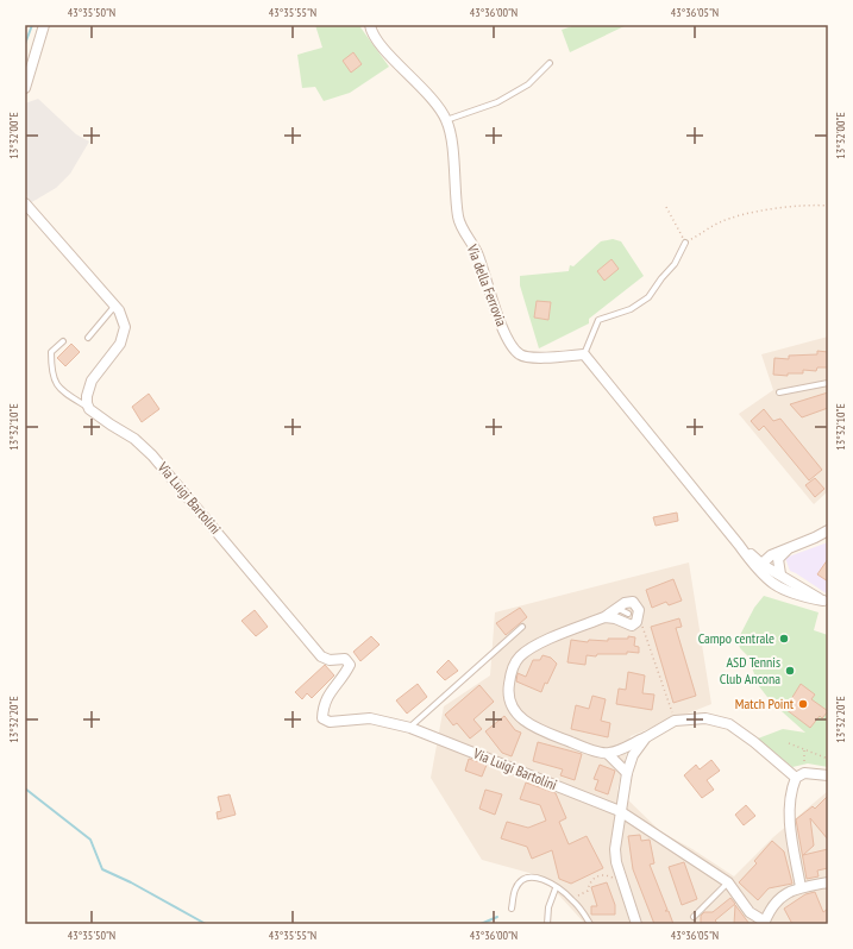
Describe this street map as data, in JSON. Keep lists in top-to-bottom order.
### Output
{
  "streets": {
    "street": ["Via della Ferrovia", "Via Luigi Bartolini"]
  },
  "places": ["Campo centrale", "ASD Tennis Club Ancona", "Match Point"],
  "coordinates": [
    "43°35'50\"N",
    "43°35'55\"N",
    "43°36'00\"N",
    "43°36'05\"N",
    "13°32'00\"E",
    "13°32'10\"E",
    "13°32'20\"E"
  ]
}
